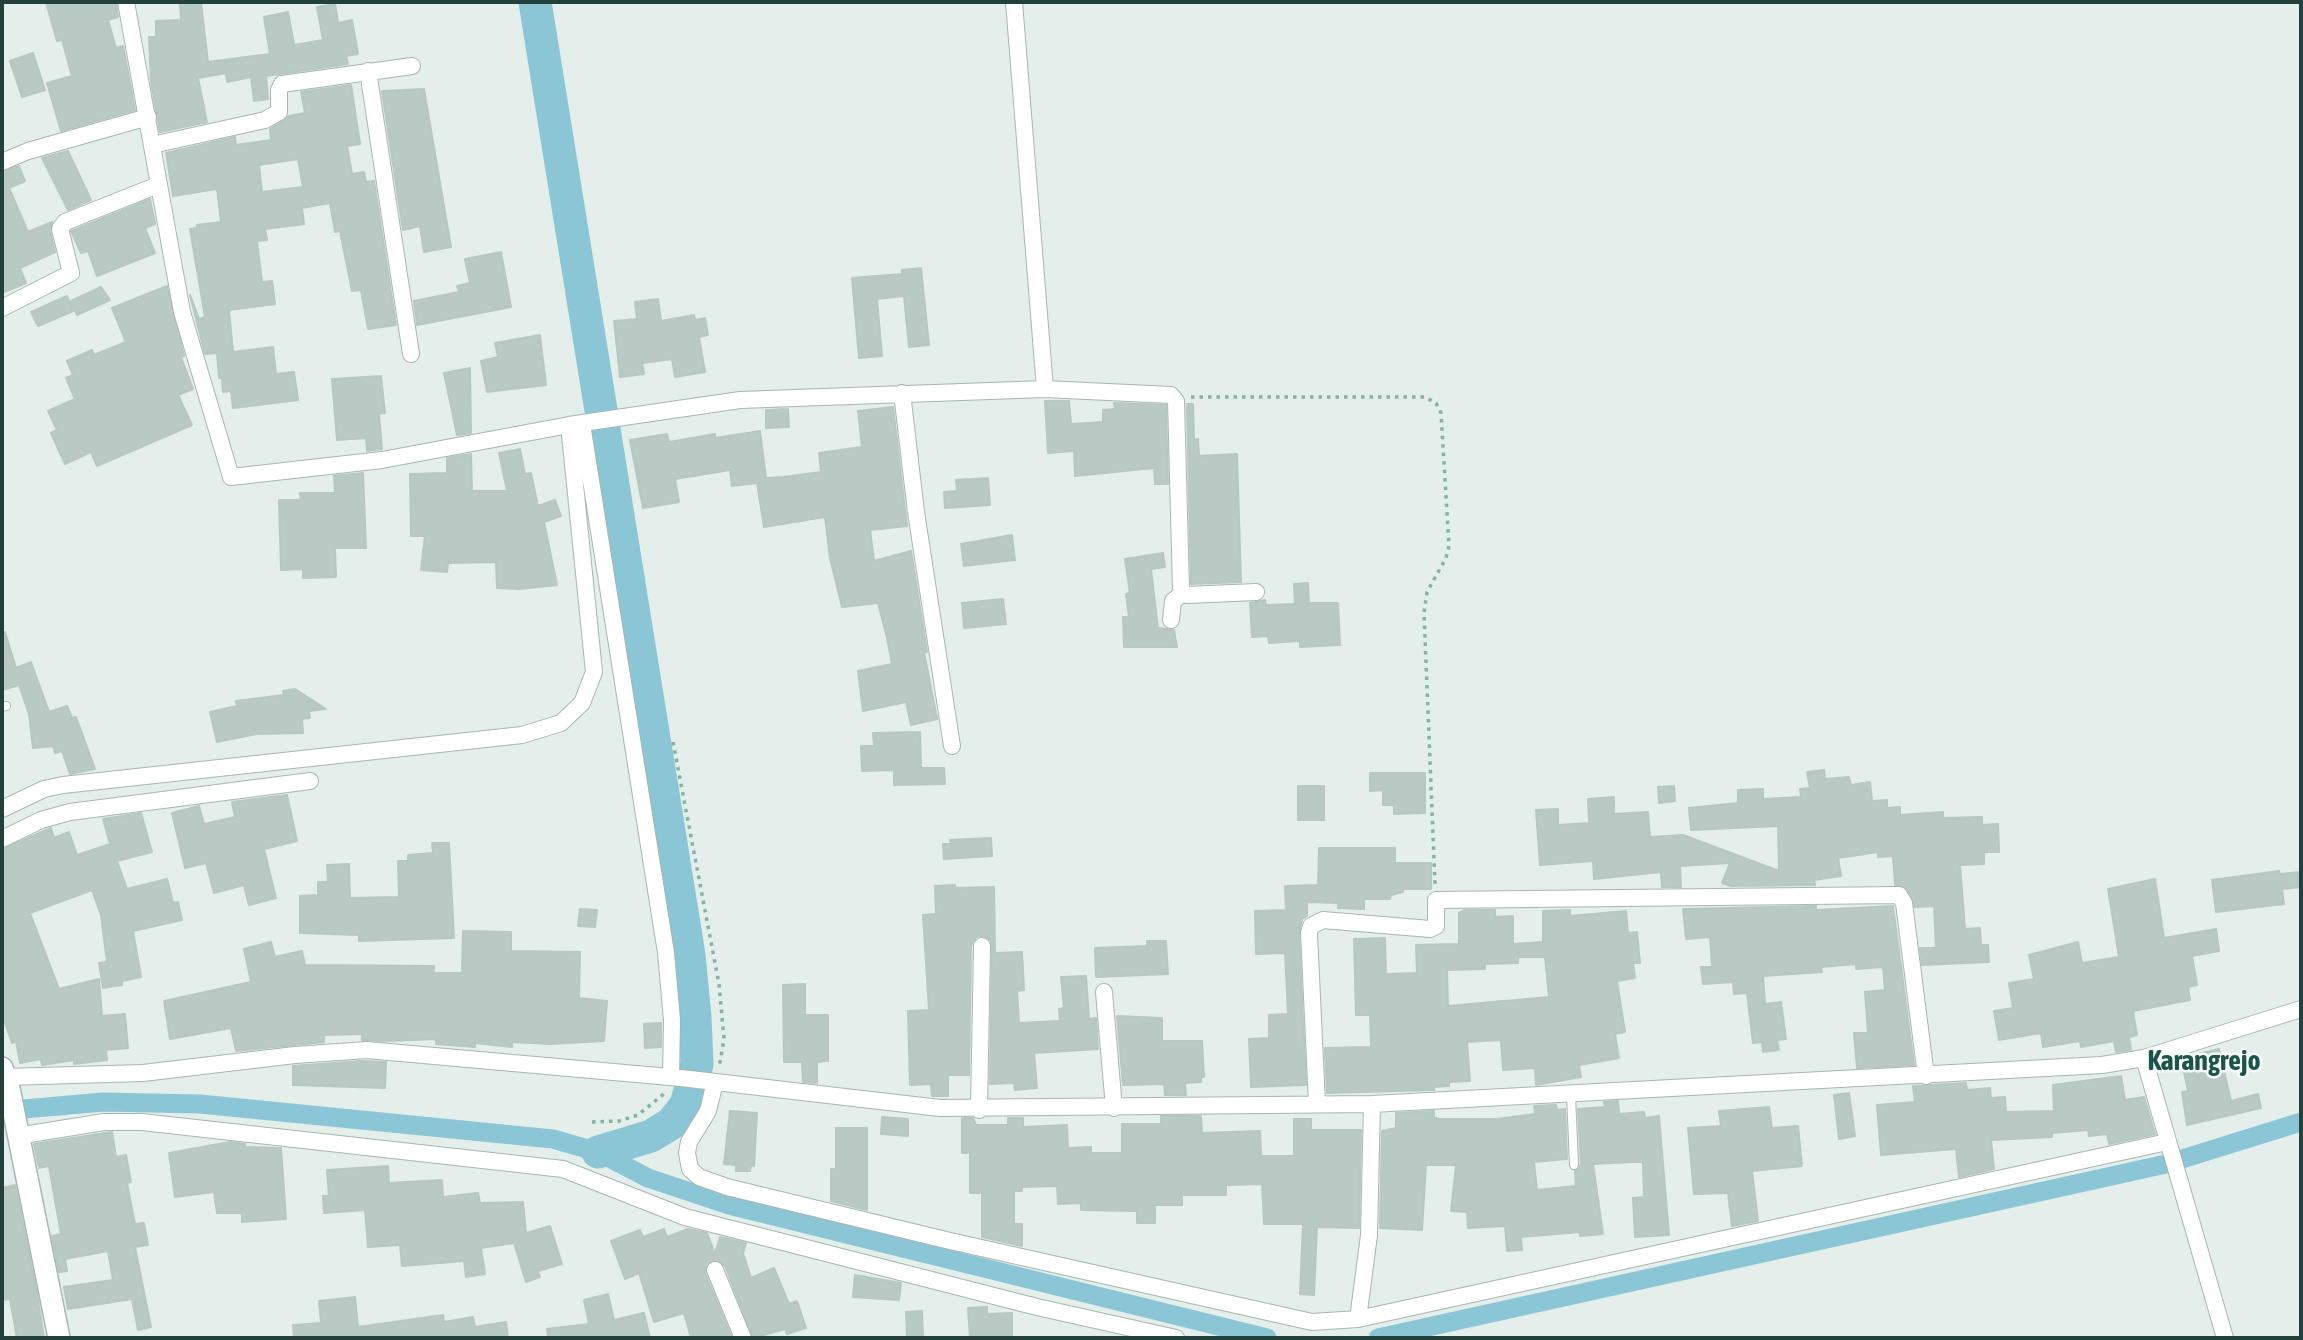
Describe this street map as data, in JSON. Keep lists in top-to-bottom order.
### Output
{
  "districts": ["Karangrejo"]
}
